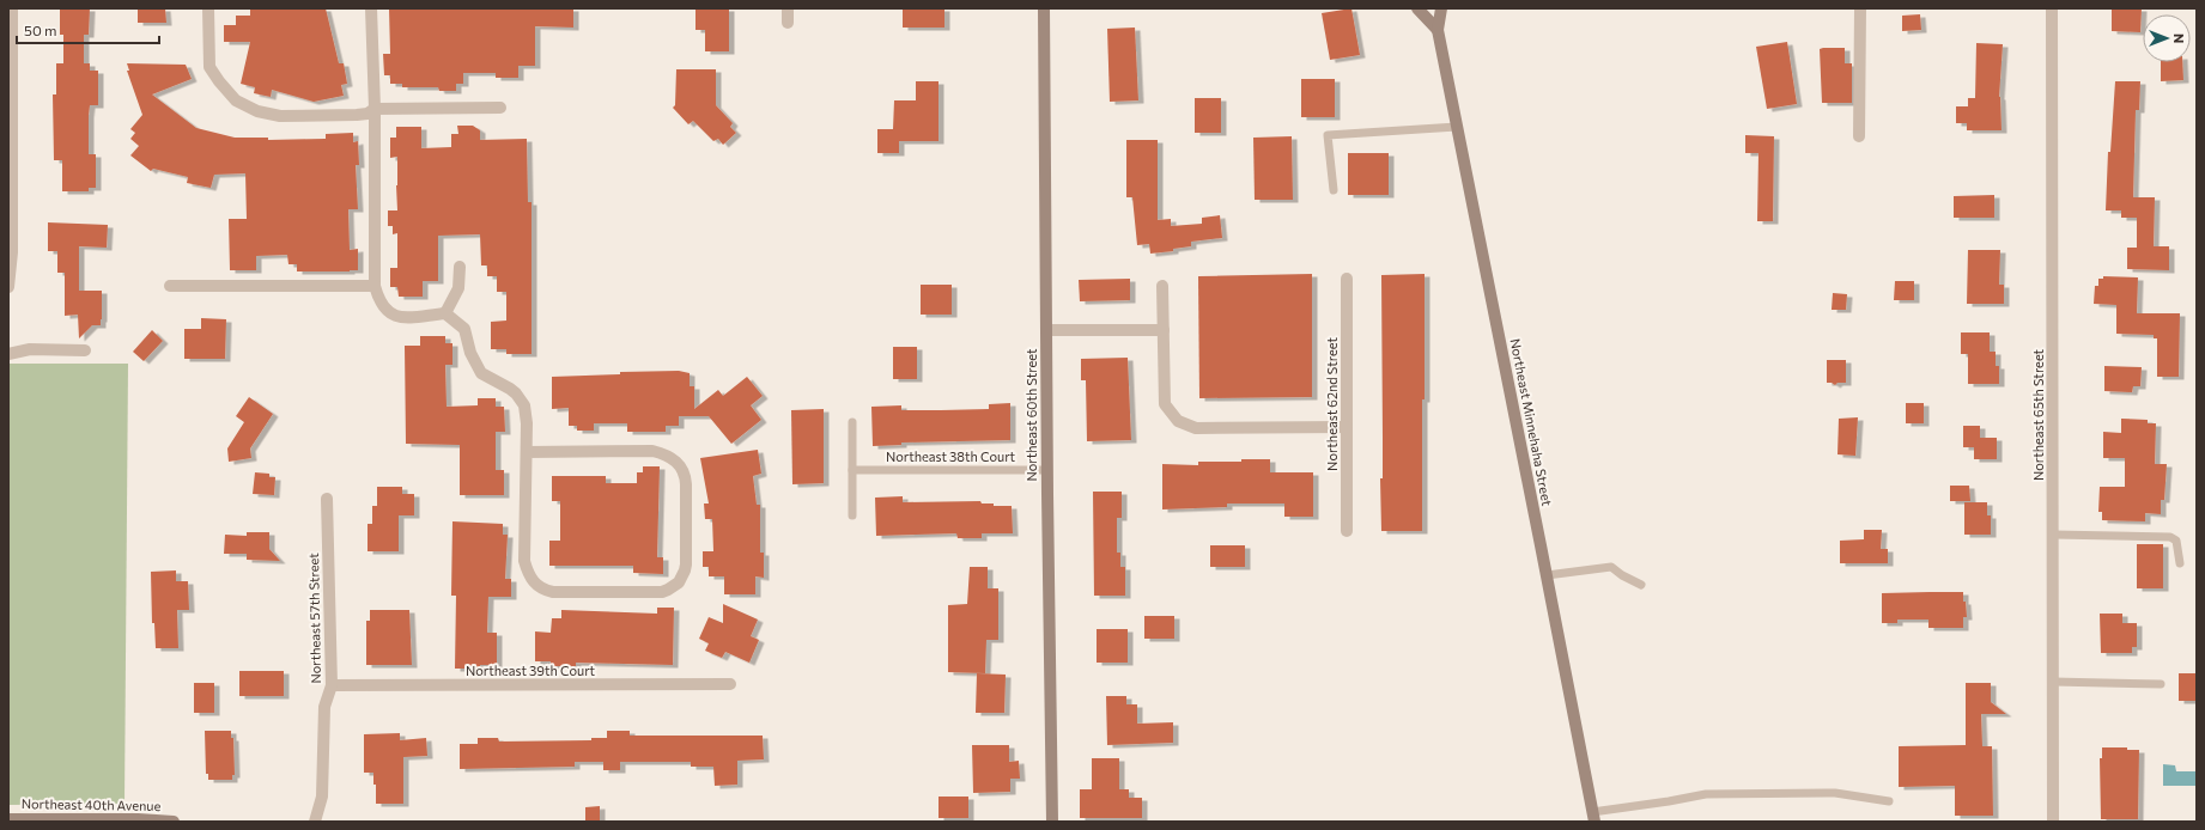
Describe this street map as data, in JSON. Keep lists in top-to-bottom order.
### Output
{
  "streets": {
    "street": [
      "Northeast 62nd Street",
      "Northeast 60th Street",
      "Northeast 65th Street",
      "Northeast Minnehaha Street",
      "Northeast 57th Street",
      "Northeast 39th Court",
      "Northeast 40th Avenue"
    ],
    "lane": ["Northeast 38th Court"]
  },
  "crossings": [
    ["Northeast 60th Street", "Northeast 38th Court"],
    ["Northeast 57th Street", "Northeast 39th Court"]
  ],
  "scale_bar": "50 m",
  "north": "right"
}
